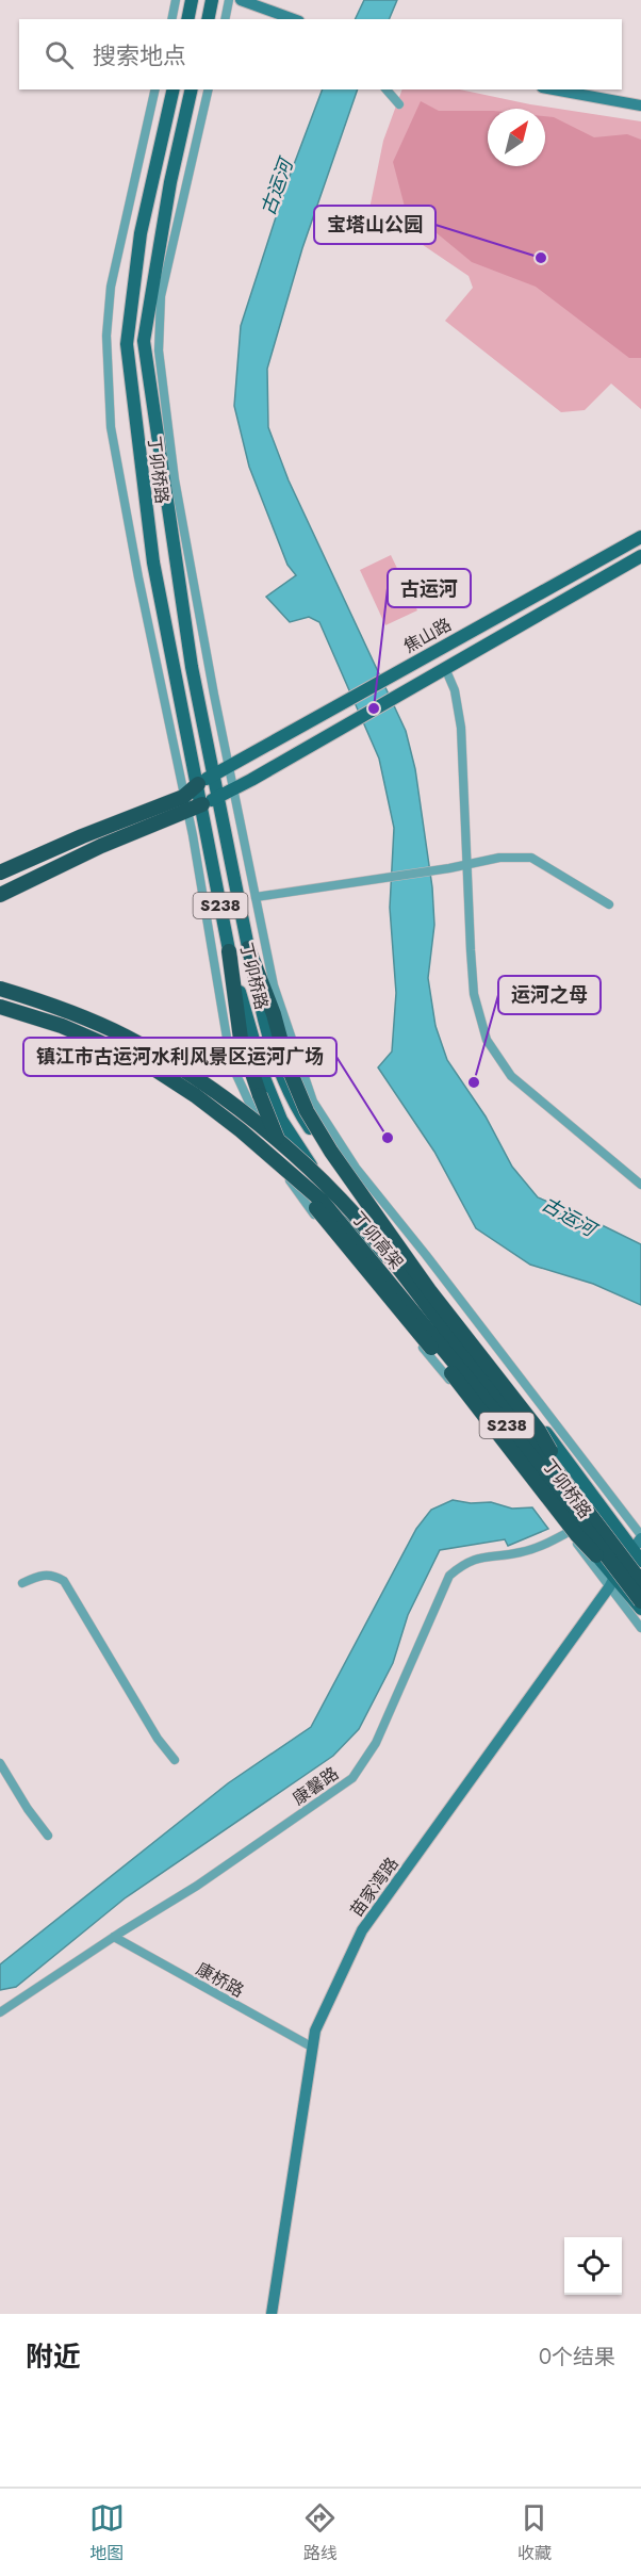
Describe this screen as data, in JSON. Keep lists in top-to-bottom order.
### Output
{
  "streets": {
    "highway": ["S238", "丁卯高架"],
    "main road": ["丁卯桥路", "焦山路"],
    "street": ["康馨路", "苗家湾路", "康桥路"]
  },
  "crossings": [
    ["丁卯桥路", "焦山路"],
    ["丁卯桥路", "丁卯高架"],
    ["丁卯桥路", "苗家湾路"],
    ["康馨路", "康桥路"],
    ["苗家湾路", "康桥路"]
  ],
  "water": ["古运河"],
  "places": [
    "宝塔山公园",
    "古运河",
    "运河之母",
    "镇江市古运河水利风景区运河广场"
  ],
  "north": "top right",
  "page": {
    "search": "搜索地点",
    "heading": ["附近", "0个结果"],
    "nav": ["地图", "路线", "收藏"]
  }
}
